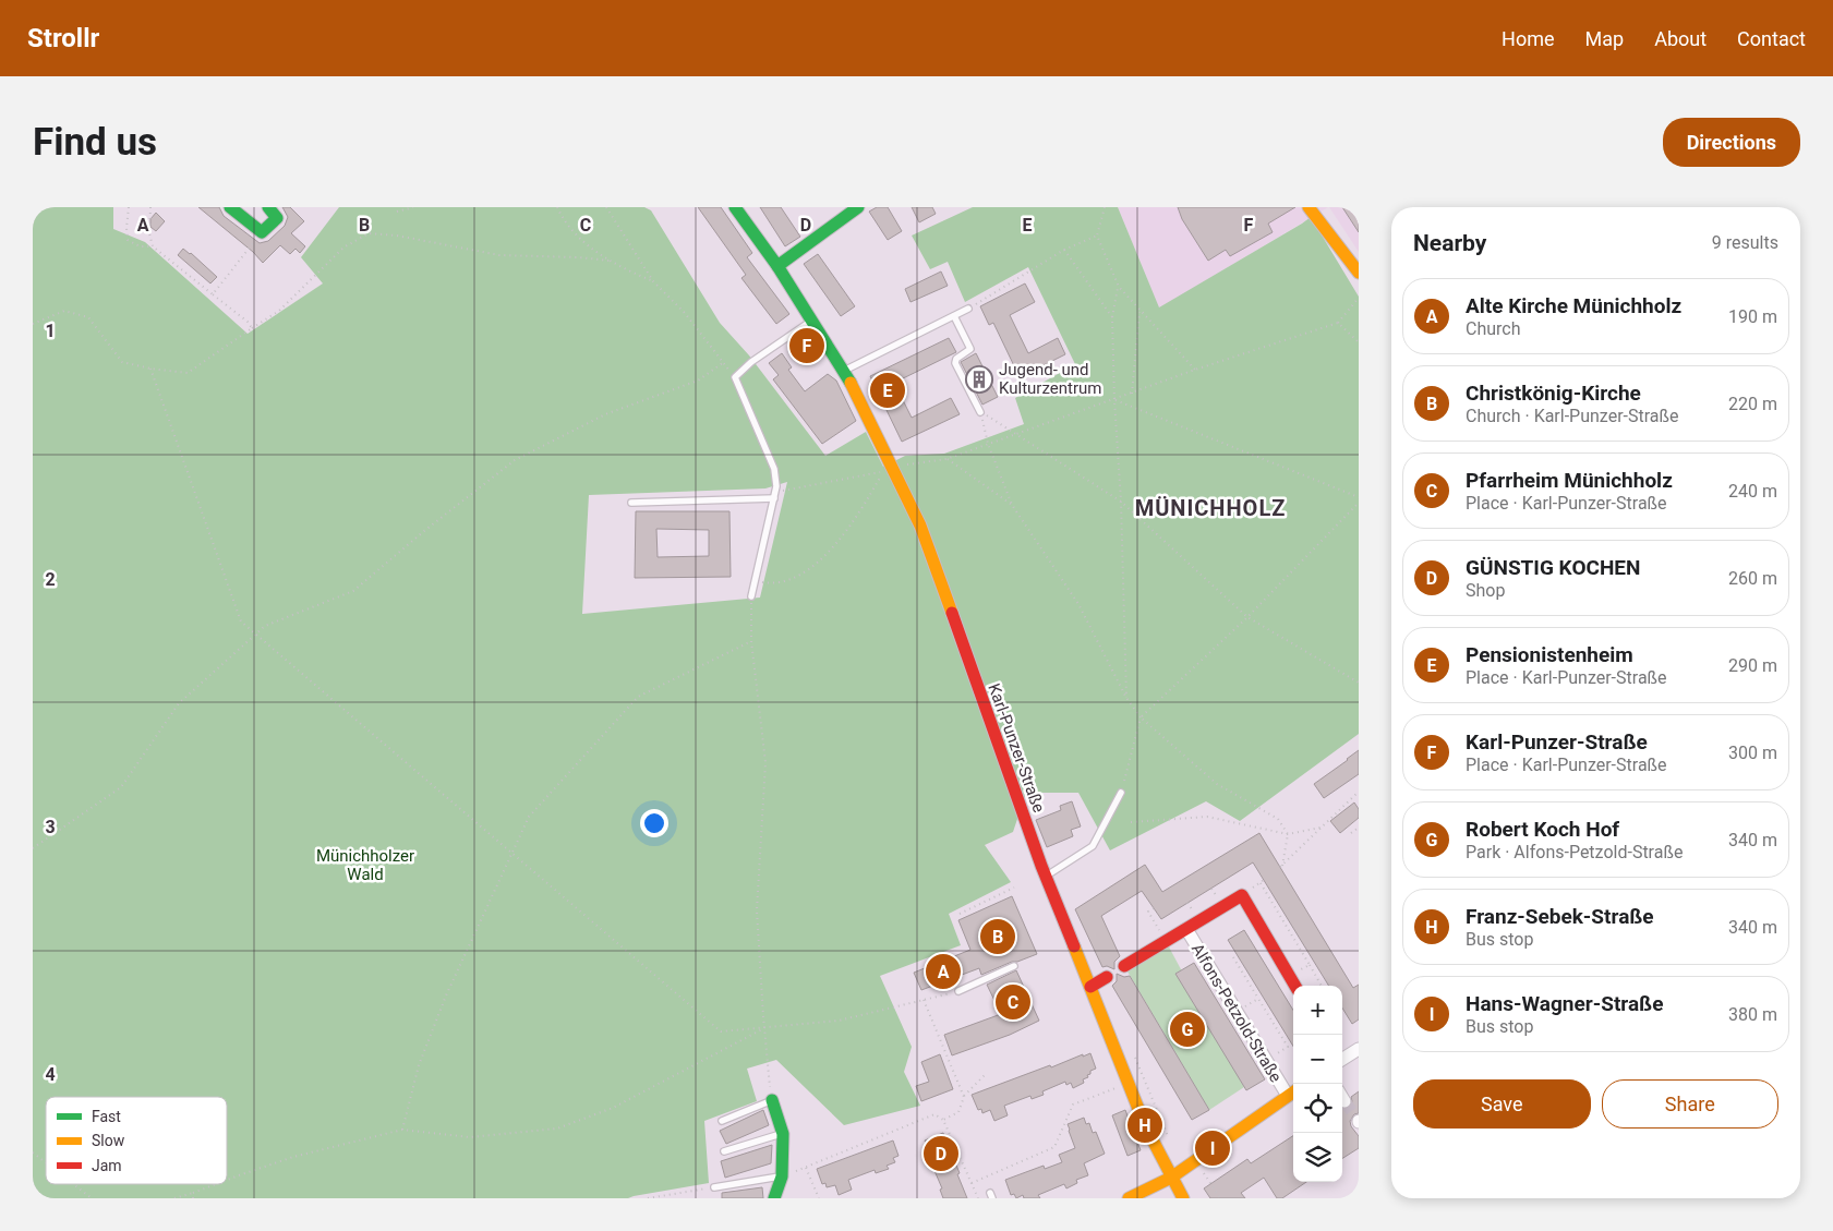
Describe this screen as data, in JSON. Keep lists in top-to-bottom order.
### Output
{
  "streets": {
    "street": ["Karl-Punzer-Straße", "Alfons-Petzold-Straße"]
  },
  "districts": ["MÜNICHHOLZ"],
  "parks": ["Münichholzer Wald"],
  "places": {
    "building": ["Jugend- und Kulturzentrum"]
  },
  "legend": ["Fast", "Slow", "Jam"],
  "page": {
    "header": "Strollr",
    "nav": [
      "Home",
      "Map",
      "About",
      "Contact"
    ],
    "buttons": [
      "Directions",
      ["Save", "Share"]
    ],
    "title": "Find us",
    "heading": ["Nearby", "9 results"],
    "list": [
      {
        "mark": "A",
        "name": "Alte Kirche Münichholz",
        "note": "Church",
        "value": "190 m"
      },
      {
        "mark": "B",
        "name": "Christkönig-Kirche",
        "note": "Church · Karl-Punzer-Straße",
        "value": "220 m"
      },
      {
        "mark": "C",
        "name": "Pfarrheim Münichholz",
        "note": "Place · Karl-Punzer-Straße",
        "value": "240 m"
      },
      {
        "mark": "D",
        "name": "GÜNSTIG KOCHEN",
        "note": "Shop",
        "value": "260 m"
      },
      {
        "mark": "E",
        "name": "Pensionistenheim",
        "note": "Place · Karl-Punzer-Straße",
        "value": "290 m"
      },
      {
        "mark": "F",
        "name": "Karl-Punzer-Straße",
        "note": "Place · Karl-Punzer-Straße",
        "value": "300 m"
      },
      {
        "mark": "G",
        "name": "Robert Koch Hof",
        "note": "Park · Alfons-Petzold-Straße",
        "value": "340 m"
      },
      {
        "mark": "H",
        "name": "Franz-Sebek-Straße",
        "note": "Bus stop",
        "value": "340 m"
      },
      {
        "mark": "I",
        "name": "Hans-Wagner-Straße",
        "note": "Bus stop",
        "value": "380 m"
      }
    ],
    "pins": [
      "F",
      "E",
      "B",
      "A",
      "C",
      "G",
      "H",
      "I",
      "D"
    ],
    "map_buttons": ["+", "−"]
  },
  "grid": {
    "columns": [
      "A",
      "B",
      "C",
      "D",
      "E",
      "F"
    ],
    "rows": [
      "1",
      "2",
      "3",
      "4"
    ]
  }
}
